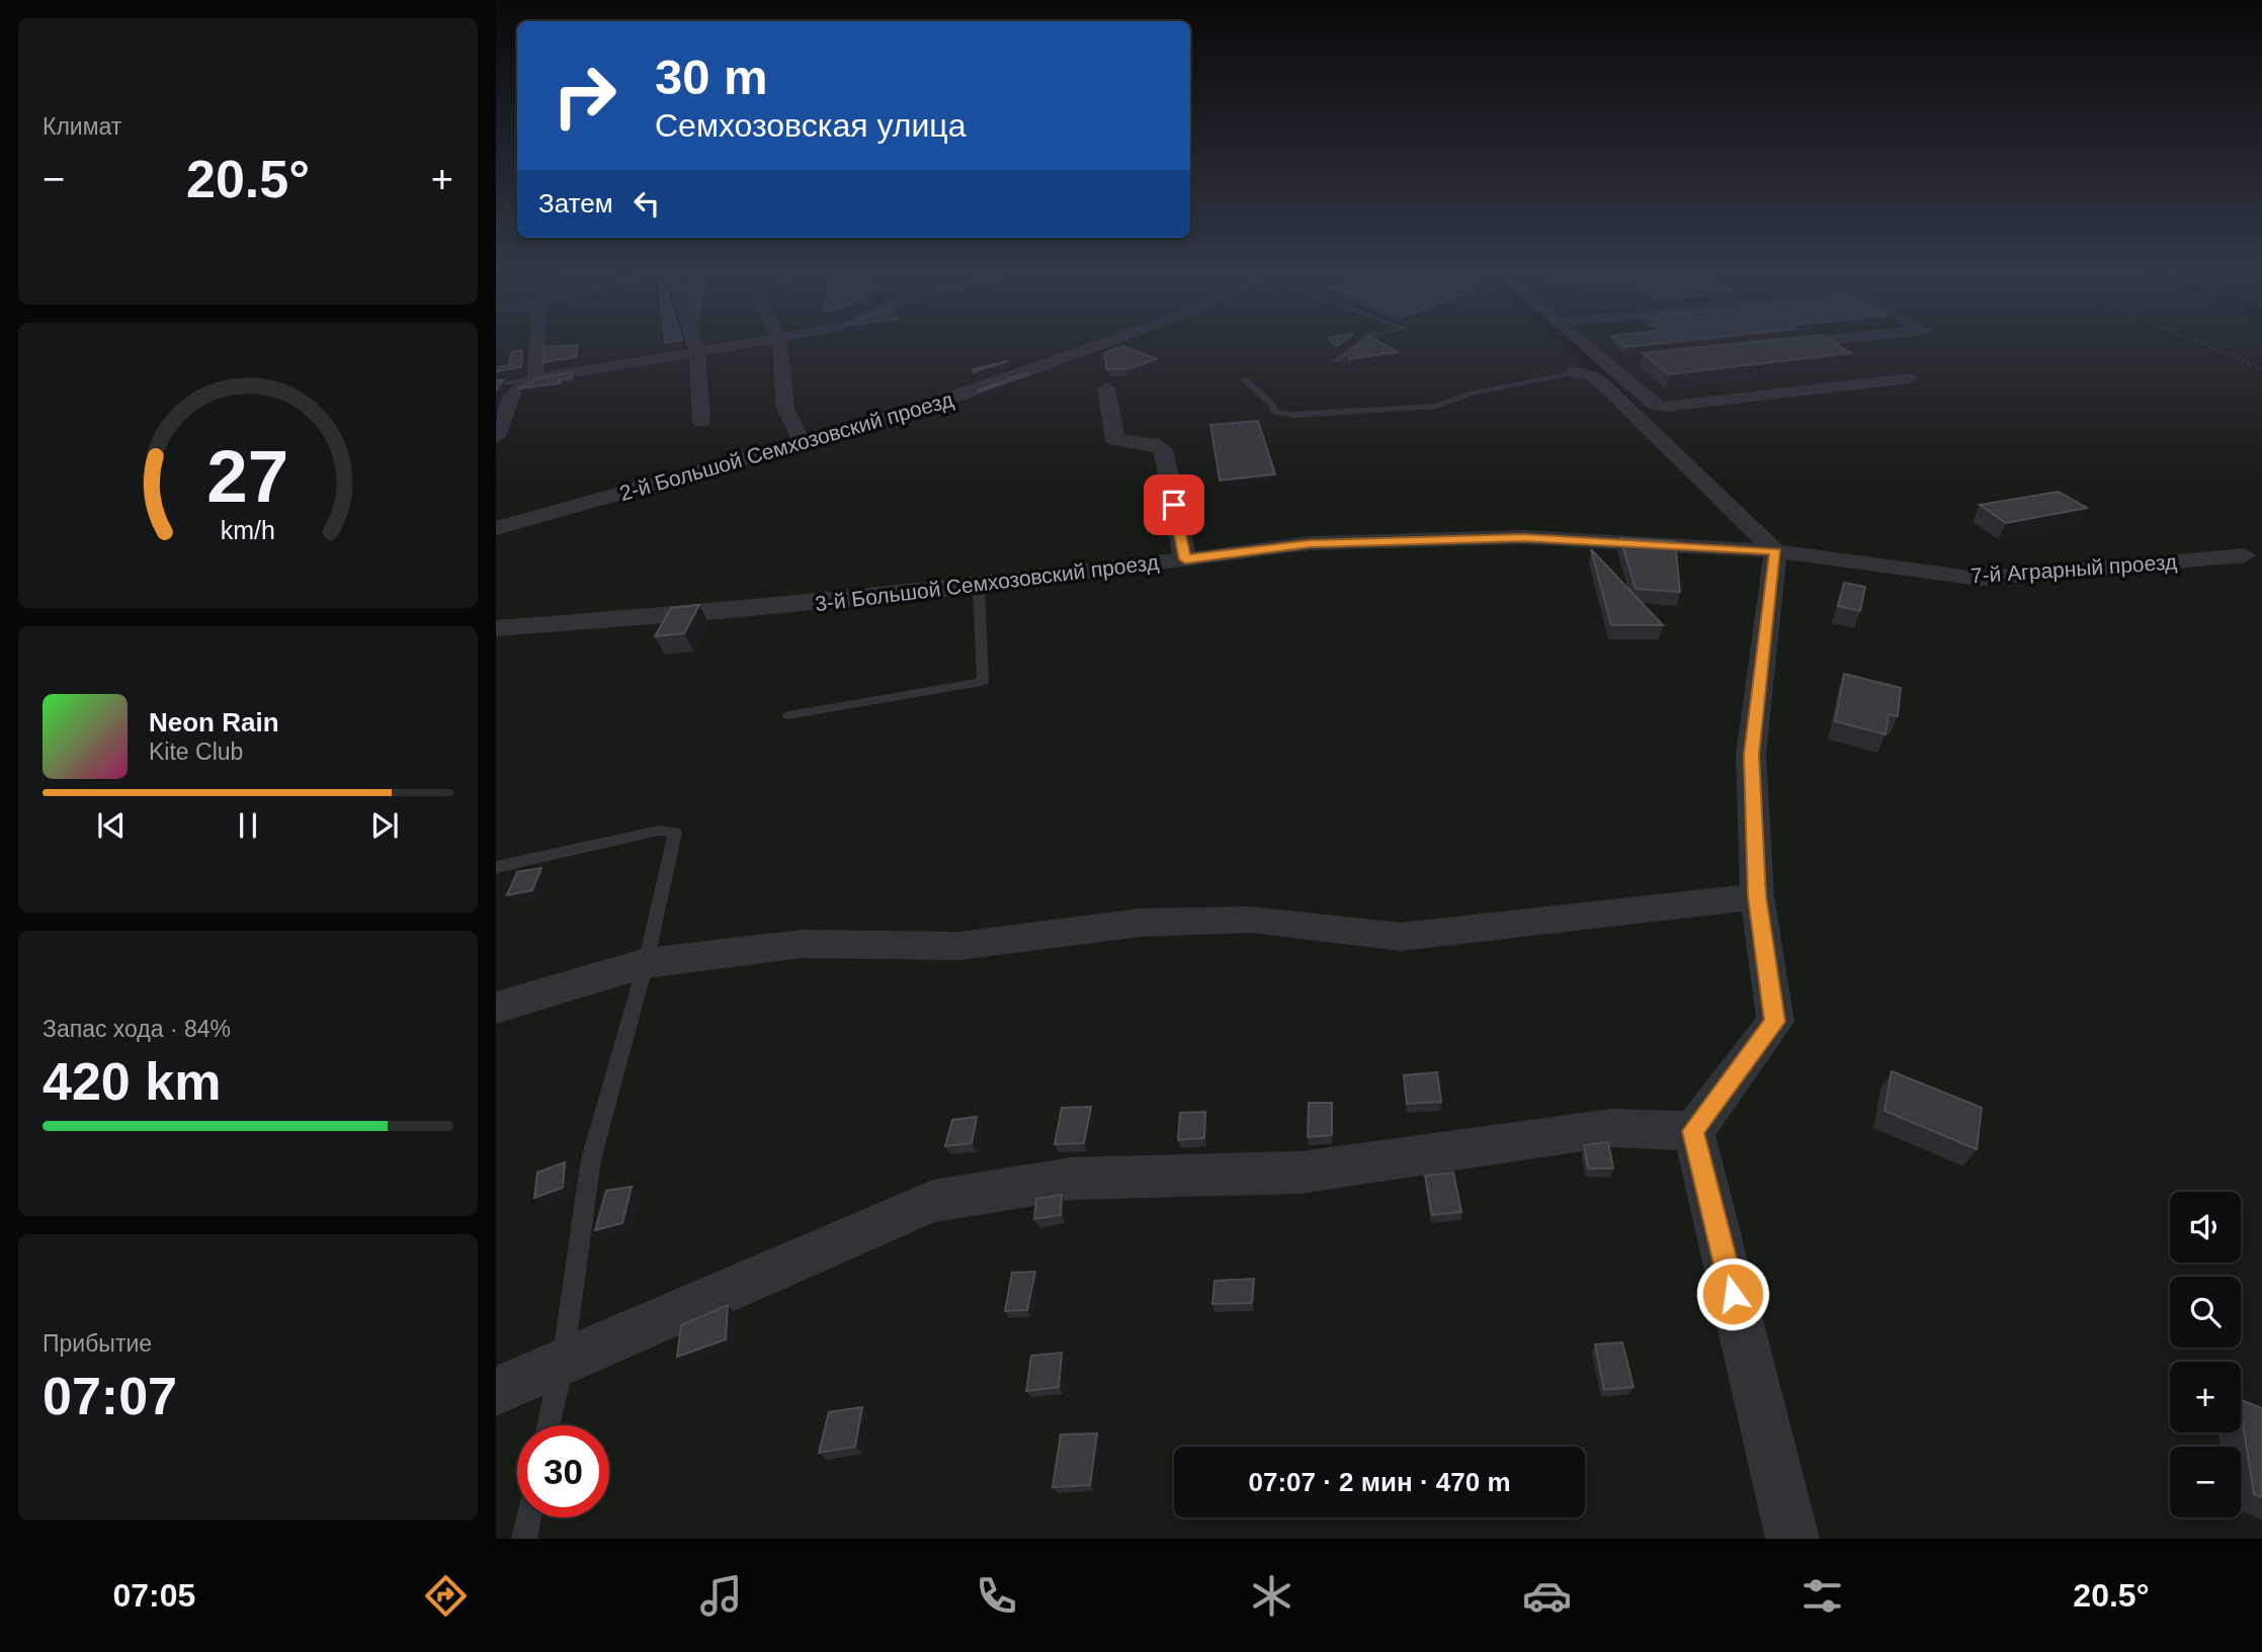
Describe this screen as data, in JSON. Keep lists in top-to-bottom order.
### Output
{
  "streets": {
    "street": ["2-й Большой Семхозовский проезд", "7-й Аграрный проезд", "3-й Большой Семхозовский проезд"]
  },
  "crossings": [
    ["7-й Аграрный проезд", "3-й Большой Семхозовский проезд"]
  ],
  "page": {
    "tile": [
      "Климат",
      ["Запас хода · 84%", "420 km"],
      ["Прибытие", "07:07"]
    ],
    "turn": ["30 m", "Семхозовская улица"],
    "heat": ["−", "20.5°", "+"],
    "then": "Затем",
    "song": ["Neon Rain", "Kite Club"],
    "map_buttons": ["+", "−"],
    "limit": "30",
    "trip": "07:07 · 2 мин · 470 m",
    "tabs": ["07:05", "20.5°"],
    "gauge": ["27", "km/h"]
  }
}
